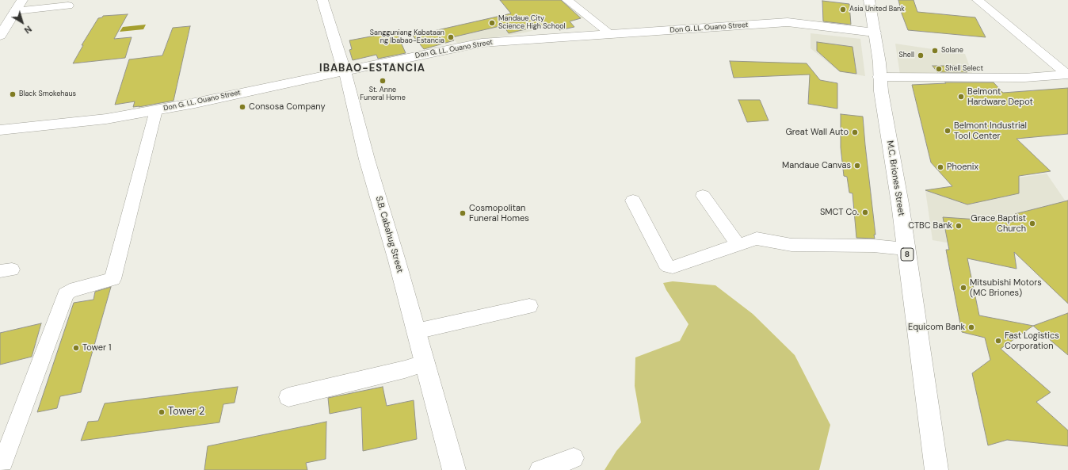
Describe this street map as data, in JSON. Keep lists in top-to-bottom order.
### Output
{
  "streets": {
    "street": [
      "Don G. LL. Ouano Street",
      "M.C. Briones Street",
      "S.B. Cabahug Street",
      "8"
    ]
  },
  "crossings": [
    ["Don G. LL. Ouano Street", "M.C. Briones Street"],
    ["Don G. LL. Ouano Street", "S.B. Cabahug Street"]
  ],
  "districts": ["IBABAO-ESTANCIA"],
  "places": [
    "Asia United Bank",
    "Mandaue City Science High School",
    "Sangguniang Kabataan ng Ibabao-Estancia",
    "Solane",
    "Shell",
    "Shell Select",
    "St. Anne Funeral Home",
    "Black Smokehaus",
    "Belmont Hardware Depot",
    "Consosa Company",
    "Belmont Industrial Tool Center",
    "Great Wall Auto",
    "Mandaue Canvas",
    "Phoenix",
    "SMCT Co.",
    "Cosmopolitan Funeral Homes",
    "Grace Baptist Church",
    "CTBC Bank",
    "Mitsubishi Motors (MC Briones)",
    "Equicom Bank",
    "Fast Logistics Corporation",
    "Tower 1",
    "Tower 2"
  ],
  "north": "bottom right"
}
